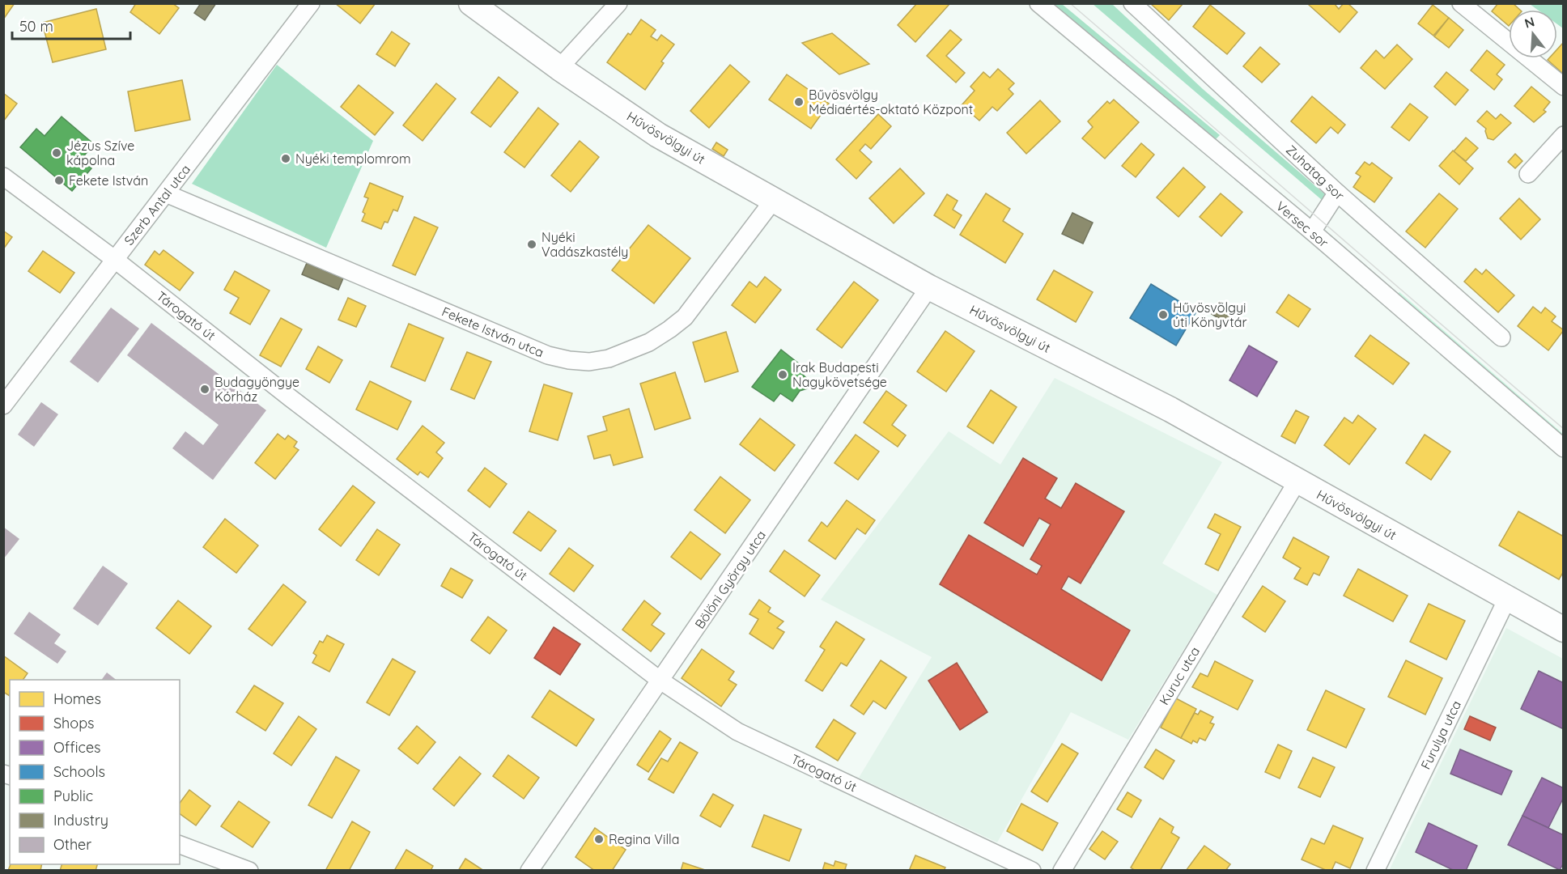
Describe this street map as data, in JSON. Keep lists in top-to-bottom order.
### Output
{
  "streets": {
    "main road": ["Hűvösvölgyi út"],
    "street": [
      "Zuhatag sor",
      "Szerb Antal utca",
      "Versec sor",
      "Tárogató út",
      "Fekete István utca",
      "Bölöni György utca",
      "Kuruc utca",
      "Furulya utca"
    ]
  },
  "crossings": [
    ["Hűvösvölgyi út", "Fekete István utca"],
    ["Hűvösvölgyi út", "Bölöni György utca"],
    ["Hűvösvölgyi út", "Kuruc utca"],
    ["Hűvösvölgyi út", "Furulya utca"],
    ["Szerb Antal utca", "Tárogató út"],
    ["Szerb Antal utca", "Fekete István utca"],
    ["Tárogató út", "Bölöni György utca"]
  ],
  "places": [
    "Bűvösvölgy Médiaértés-oktató Központ",
    "Jézus Szíve kápolna",
    "Nyéki templomrom",
    "Fekete István",
    "Nyéki Vadászkastély",
    "Hűvösvölgyi úti Könyvtár",
    "Irak Budapesti Nagykövetsége",
    "Budagyöngye Kórház",
    "Regina Villa"
  ],
  "legend": [
    "Homes",
    "Shops",
    "Offices",
    "Schools",
    "Public",
    "Industry",
    "Other"
  ],
  "scale_bar": "50 m",
  "north": "top"
}
